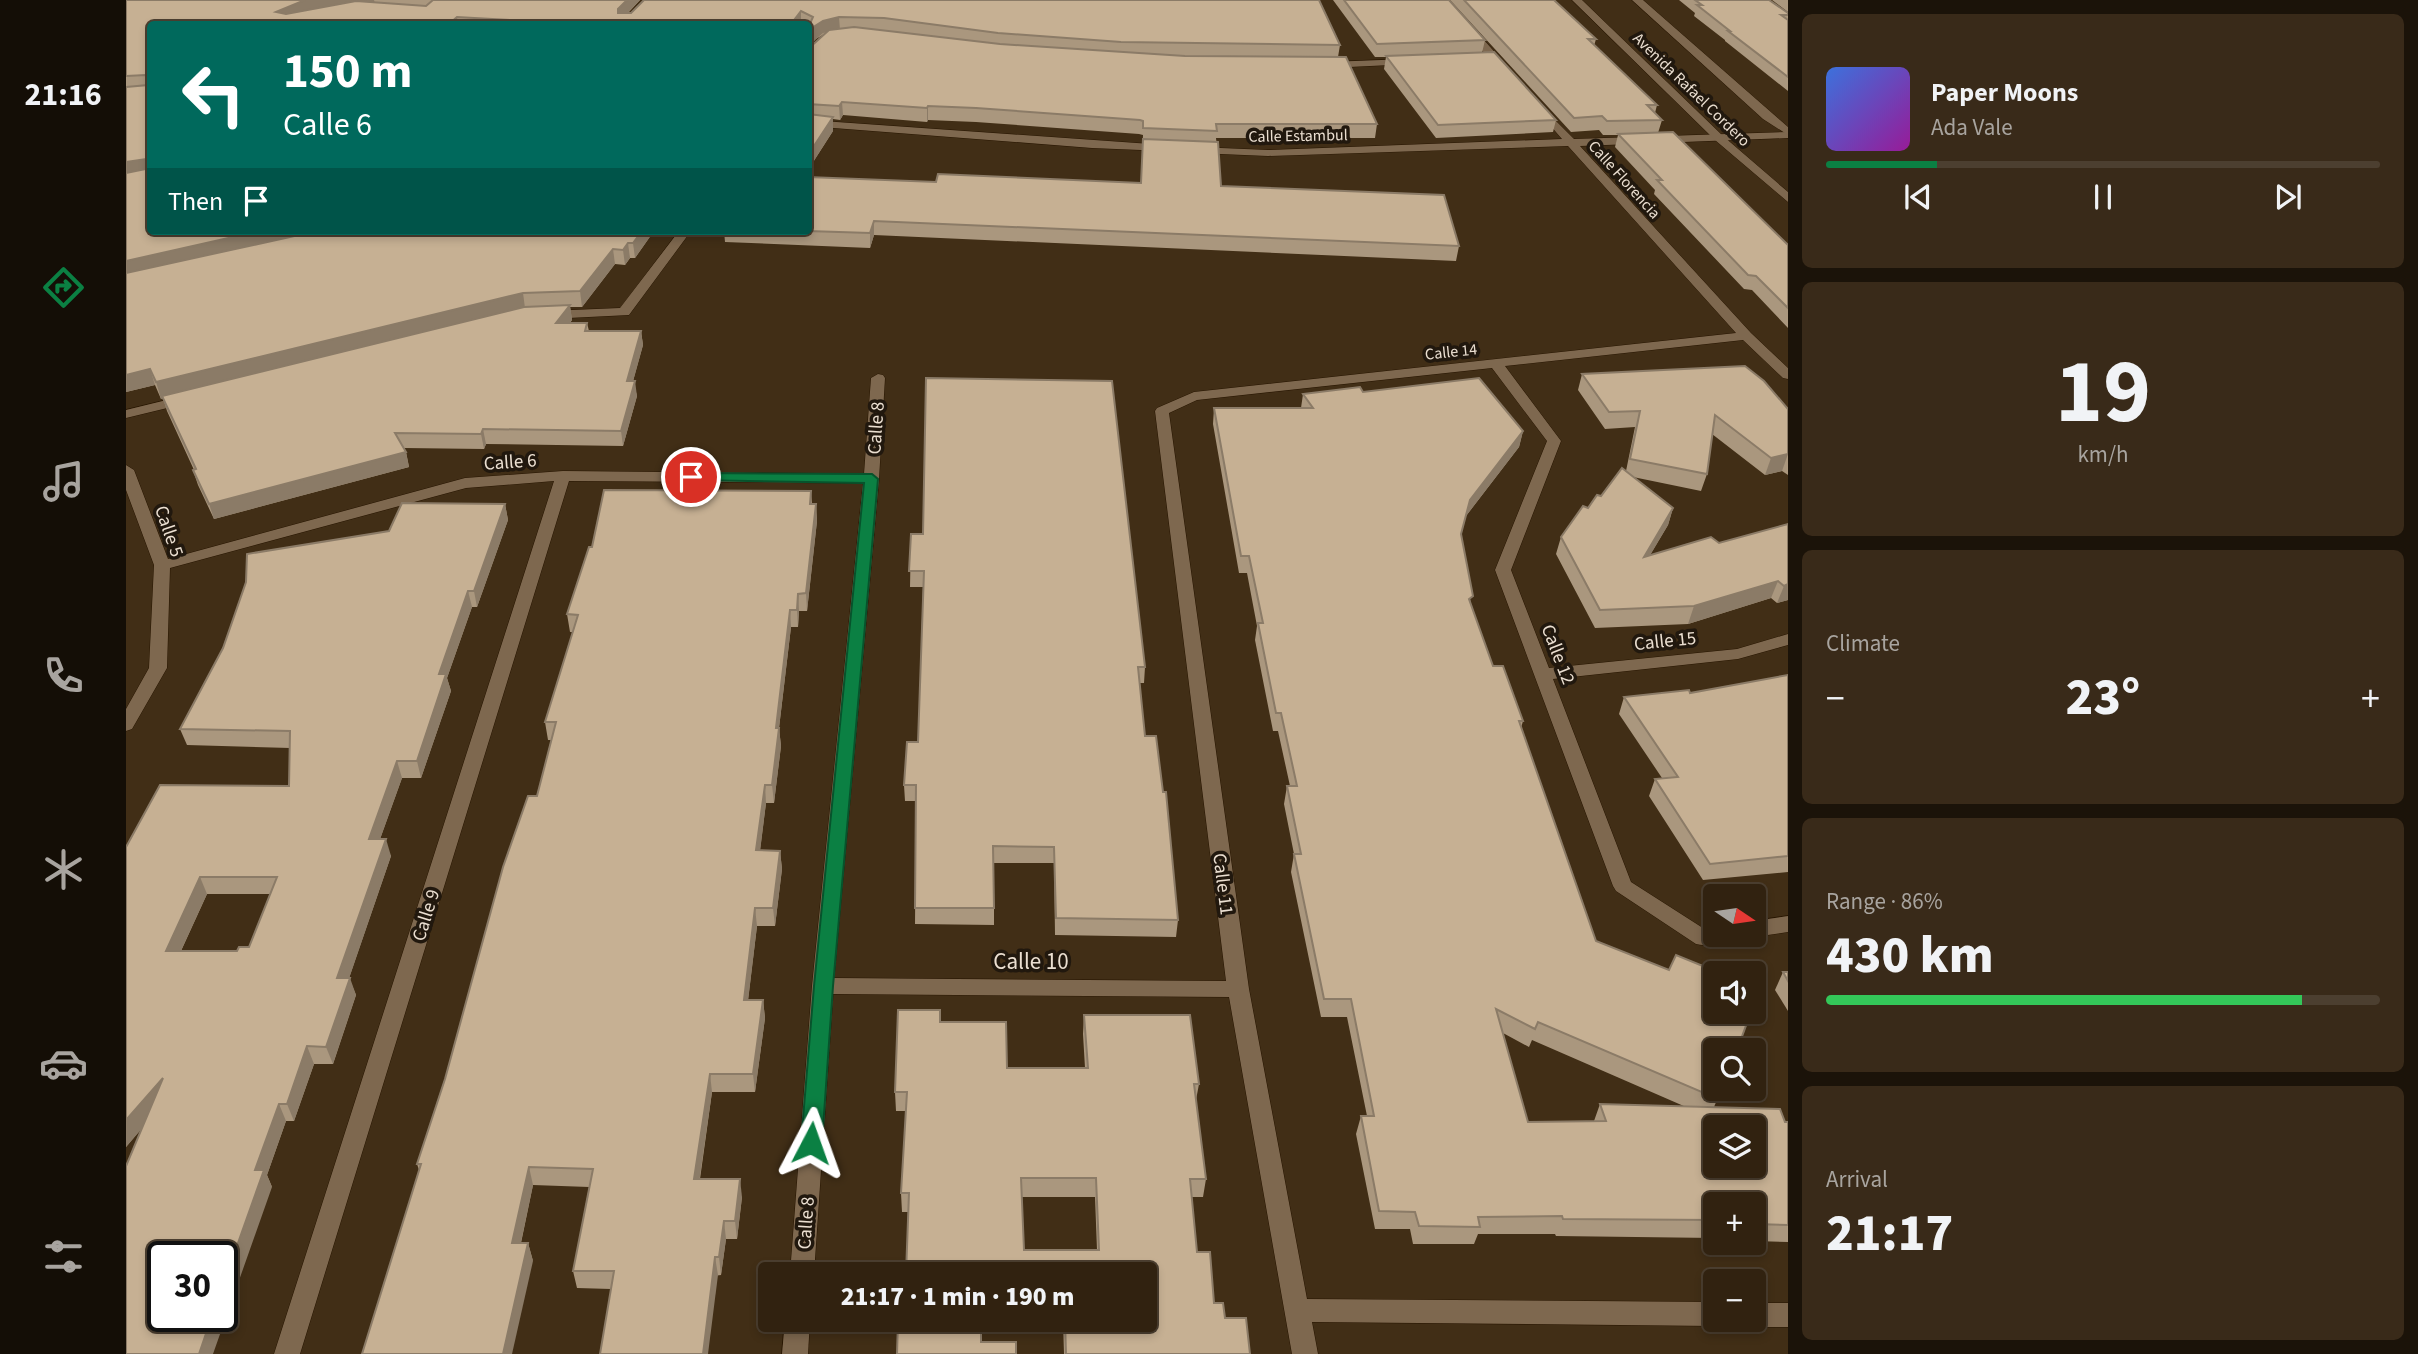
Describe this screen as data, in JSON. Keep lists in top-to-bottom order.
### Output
{
  "streets": {
    "street": [
      "Avenida Rafael Cordero",
      "Calle Estambul",
      "Calle Florencia",
      "Calle 14",
      "Calle 8",
      "Calle 6",
      "Calle 5",
      "Calle 15",
      "Calle 12",
      "Calle 11",
      "Calle 9",
      "Calle 10"
    ]
  },
  "crossings": [
    ["Avenida Rafael Cordero", "Calle Estambul"],
    ["Calle Estambul", "Calle Florencia"],
    ["Calle Florencia", "Calle 14"],
    ["Calle 14", "Calle 12"],
    ["Calle 14", "Calle 11"],
    ["Calle 8", "Calle 6"],
    ["Calle 8", "Calle 10"],
    ["Calle 6", "Calle 5"],
    ["Calle 6", "Calle 9"],
    ["Calle 15", "Calle 12"],
    ["Calle 11", "Calle 10"]
  ],
  "north": "right",
  "page": {
    "tabs": "21:16",
    "turn": ["150 m", "Calle 6"],
    "song": ["Paper Moons", "Ada Vale"],
    "then": "Then",
    "tile": [
      ["19", "km/h"],
      "Climate",
      ["Range · 86%", "430 km"],
      ["Arrival", "21:17"]
    ],
    "heat": ["−", "23°", "+"],
    "map_buttons": ["+", "−"],
    "limit": "30",
    "trip": "21:17 · 1 min · 190 m"
  }
}
